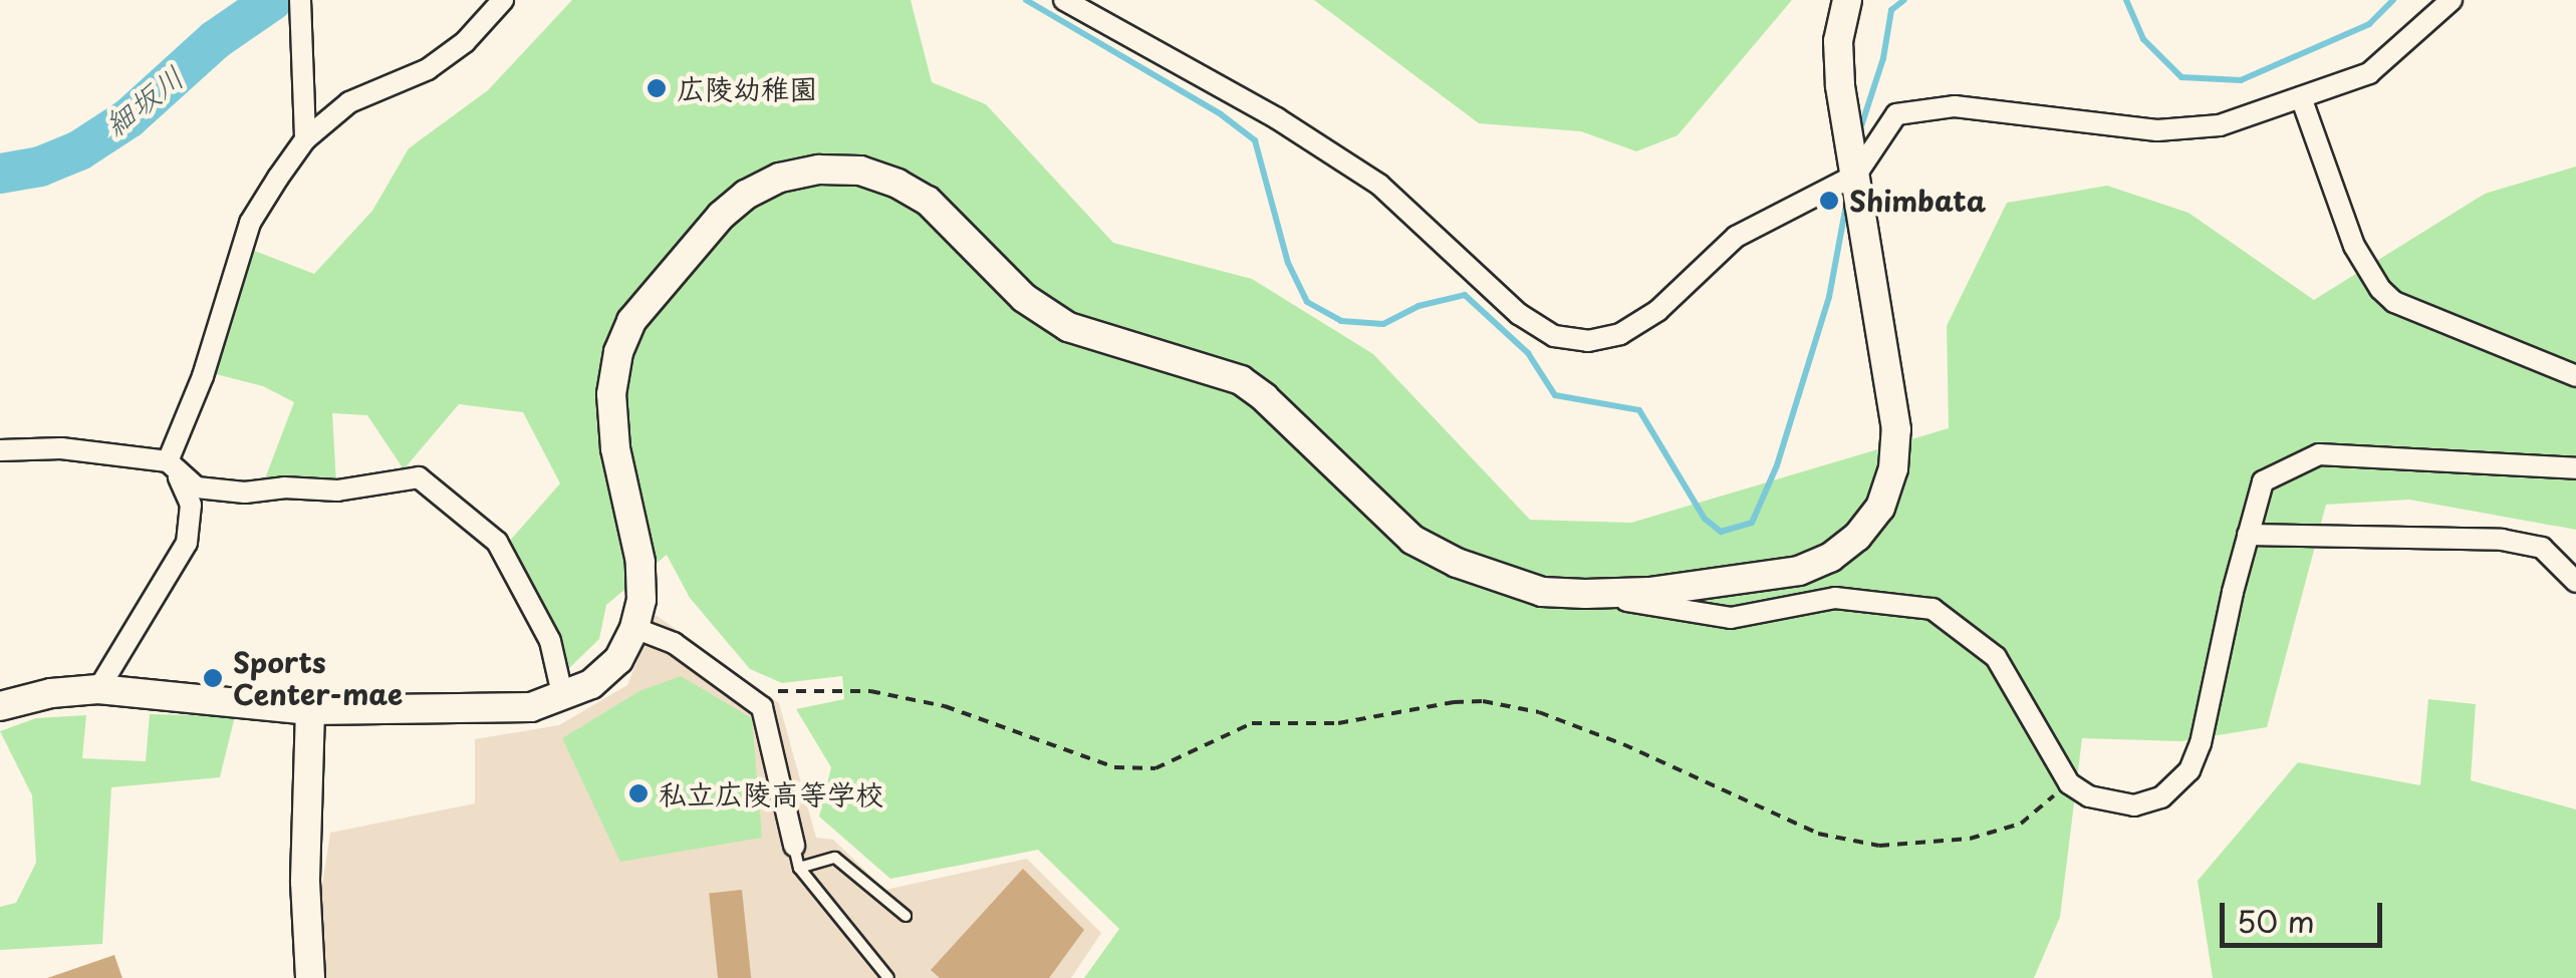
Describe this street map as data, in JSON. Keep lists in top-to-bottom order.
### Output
{
  "water": ["細坂川"],
  "places": [
    "広陵幼稚園",
    "Shimbata",
    "Sports Center-mae",
    "私立広陵高等学校"
  ],
  "scale_bar": "50 m"
}
